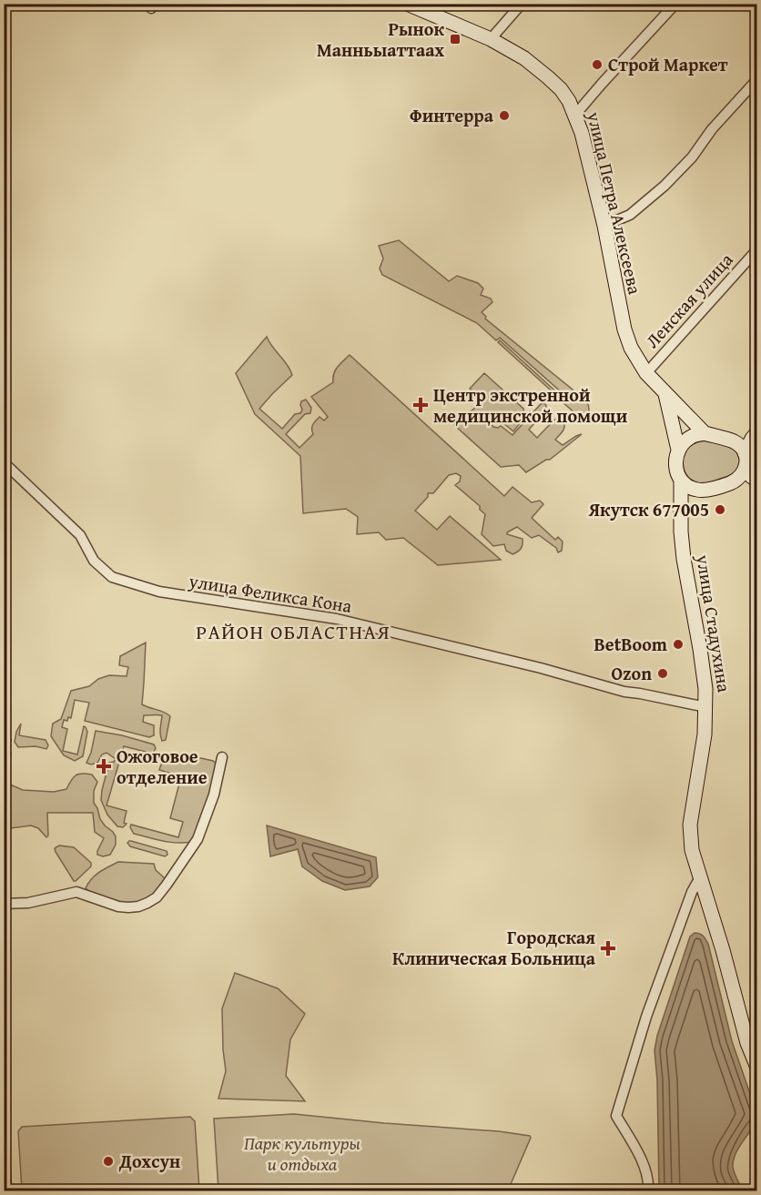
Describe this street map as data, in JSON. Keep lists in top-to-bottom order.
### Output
{
  "streets": {
    "street": [
      "улица Петра Алексеева",
      "Ленская улица",
      "улица Феликса Кона",
      "улица Стадухина"
    ]
  },
  "crossings": [
    ["улица Петра Алексеева", "Ленская улица"],
    ["улица Петра Алексеева", "улица Стадухина"],
    ["улица Феликса Кона", "улица Стадухина"]
  ],
  "districts": ["РАЙОН ОБЛАСТНАЯ"],
  "parks": ["Парк культуры и отдыха"],
  "places": {
    "transit": ["Рынок Манньыаттаах"],
    "other": [
      "Строй Маркет",
      "Финтерра",
      "Якутск 677005",
      "BetBoom",
      "Ozon",
      "Дохсун"
    ],
    "health": ["Центр экстренной медицинской помощи", "Ожоговое отделение", "Городская Клиническая Больница"]
  }
}
